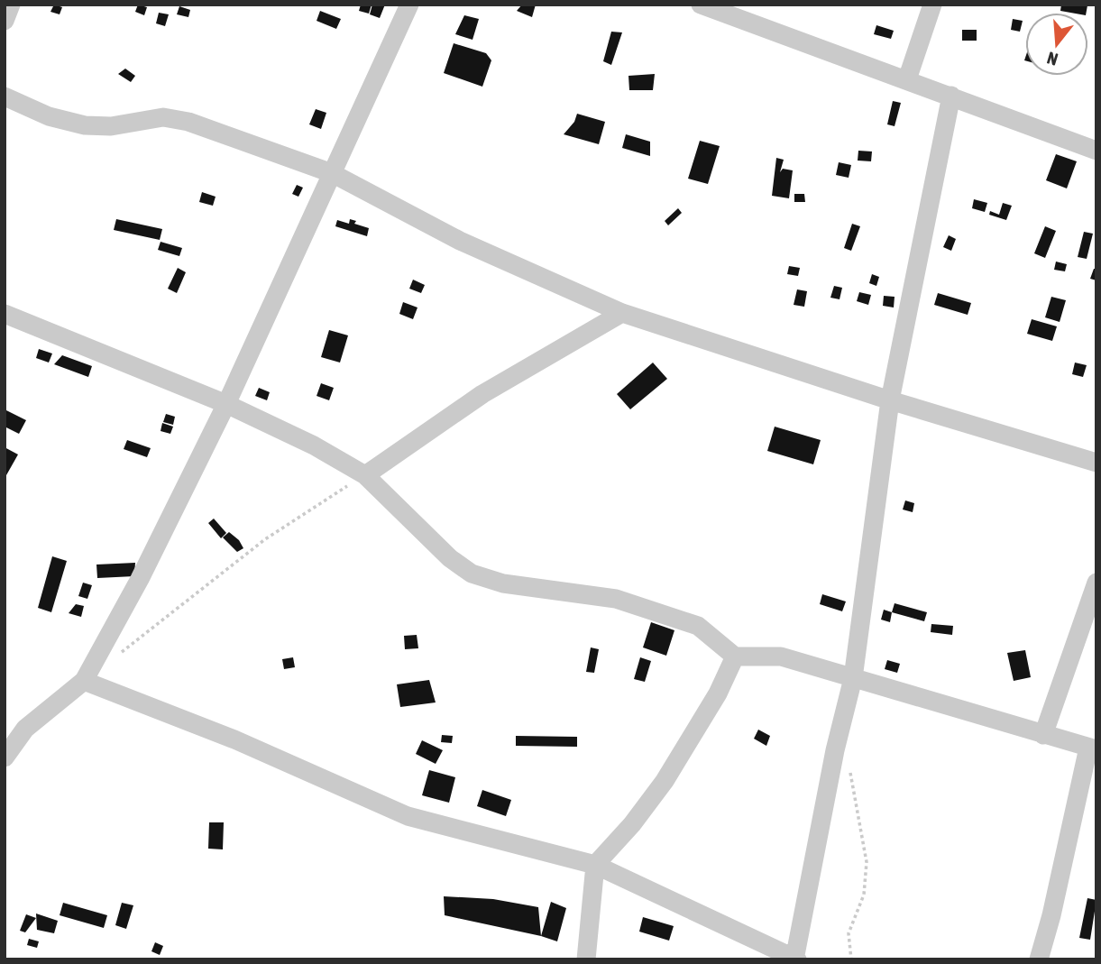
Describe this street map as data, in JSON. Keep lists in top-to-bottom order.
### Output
{
  "north": "bottom"
}
